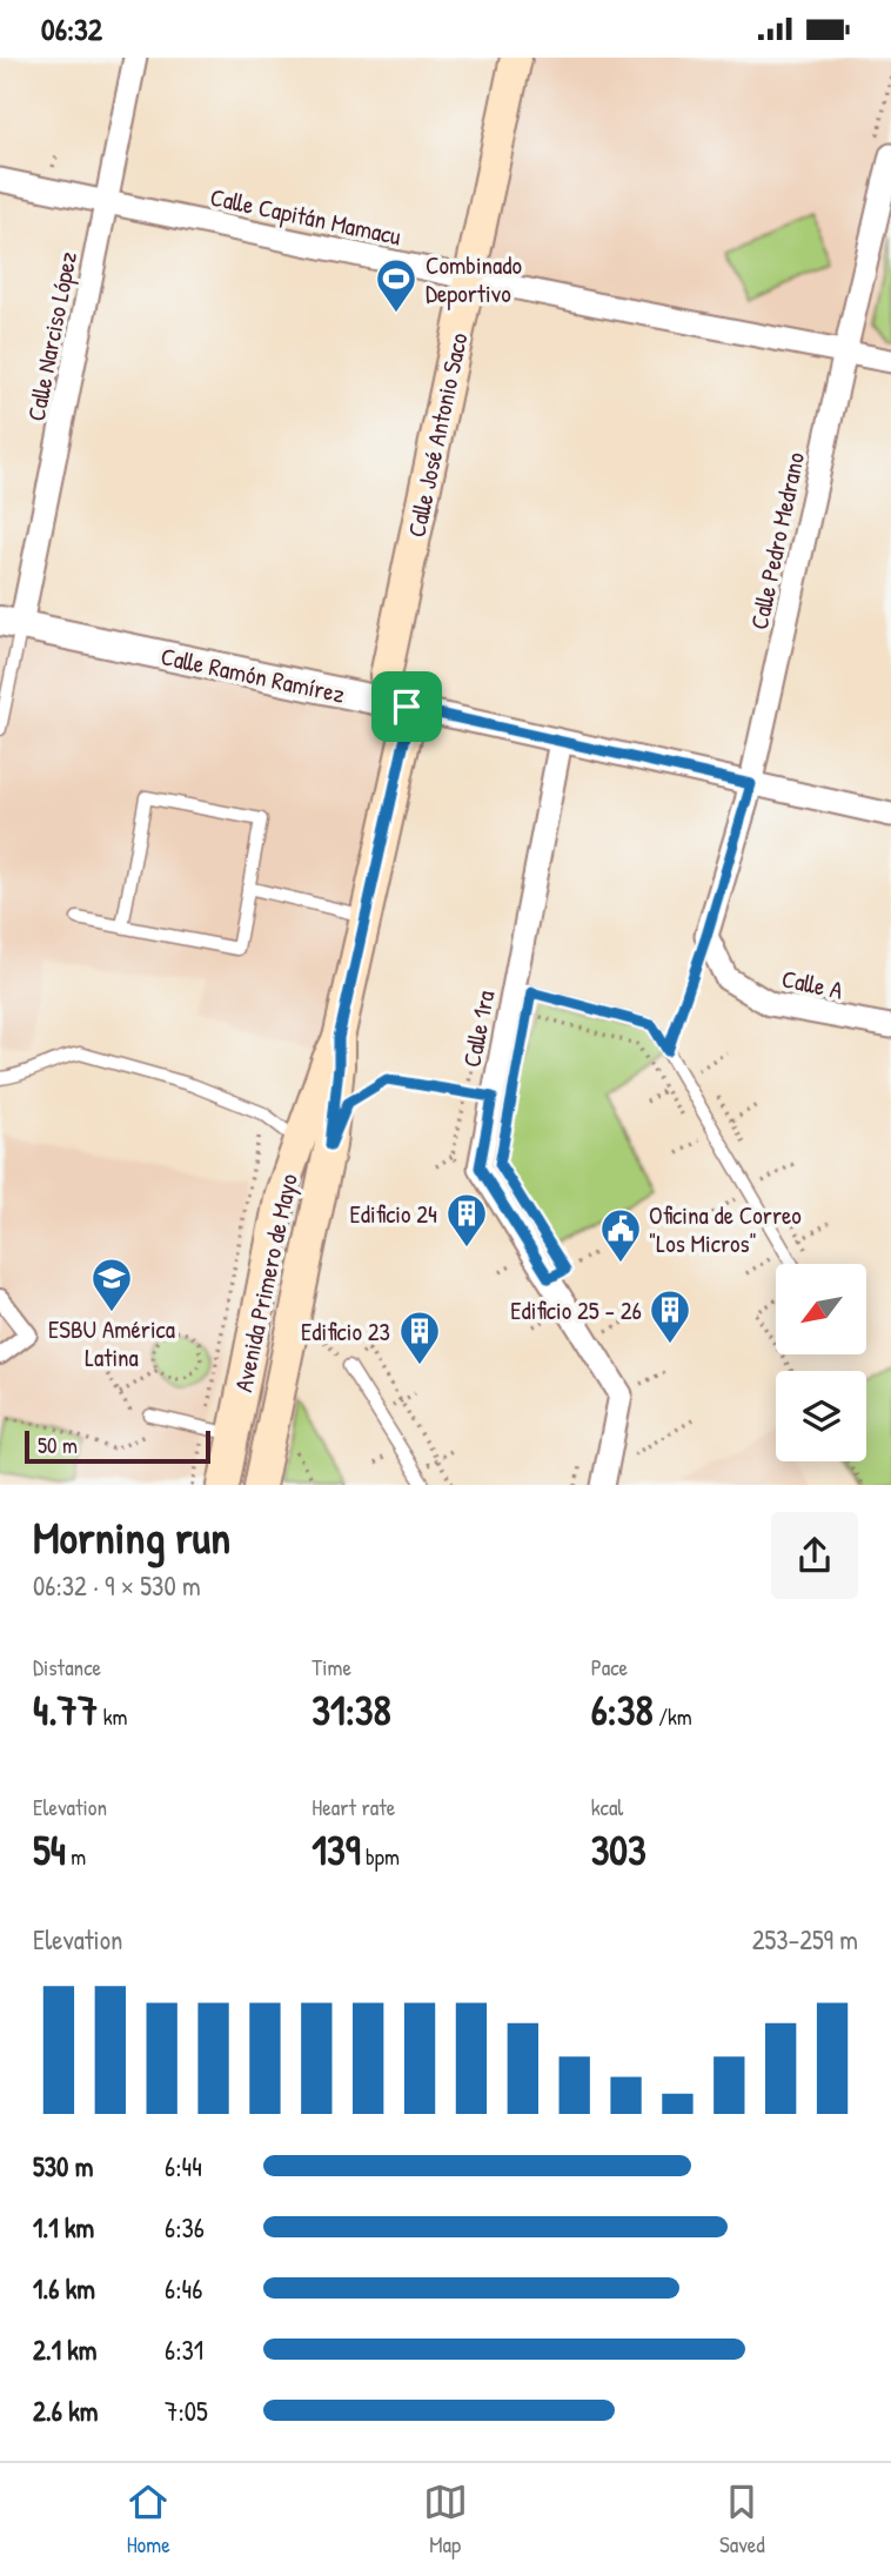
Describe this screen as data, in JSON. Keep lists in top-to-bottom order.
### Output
{
  "streets": {
    "main road": ["Calle José Antonio Saco", "Avenida Primero de Mayo"],
    "street": [
      "Calle Capitán Mamacu",
      "Calle Narciso López",
      "Calle Pedro Medrano",
      "Calle Ramón Ramírez",
      "Calle A",
      "Calle 1ra"
    ]
  },
  "crossings": [
    ["Calle Capitán Mamacu", "Calle Narciso López"],
    ["Calle Capitán Mamacu", "Calle José Antonio Saco"],
    ["Calle Capitán Mamacu", "Calle Pedro Medrano"],
    ["Calle Narciso López", "Calle Ramón Ramírez"],
    ["Calle José Antonio Saco", "Calle Ramón Ramírez"],
    ["Calle José Antonio Saco", "Avenida Primero de Mayo"],
    ["Calle Pedro Medrano", "Calle Ramón Ramírez"],
    ["Calle Pedro Medrano", "Calle A"],
    ["Calle Ramón Ramírez", "Calle 1ra"],
    ["Calle Ramón Ramírez", "Avenida Primero de Mayo"]
  ],
  "places": {
    "sports": ["Combinado Deportivo"],
    "building": ["Edificio 24", "Edificio 25 - 26", "Edificio 23"],
    "public building": ["Oficina de Correo \"Los Micros\""],
    "school or university": ["ESBU América Latina"]
  },
  "scale_bar": "50 m",
  "north": "bottom left",
  "page": {
    "status": "06:32",
    "scale": "50 m",
    "heading": ["Morning run", "06:32 · 9 × 530 m"],
    "stats": [
      ["Distance", "4.77 km"],
      ["Time", "31:38"],
      ["Pace", "6:38 /km"],
      ["Elevation", "54 m"],
      ["Heart rate", "139 bpm"],
      ["kcal", "303"]
    ],
    "chart": ["Elevation", "253–259 m"],
    "list": [
      {
        "name": "530 m",
        "note": "6:44"
      },
      {
        "name": "1.1 km",
        "note": "6:36"
      },
      {
        "name": "1.6 km",
        "note": "6:46"
      },
      {
        "name": "2.1 km",
        "note": "6:31"
      },
      {
        "name": "2.6 km",
        "note": "7:05"
      }
    ],
    "tabs": ["Home", "Map", "Saved"]
  }
}
